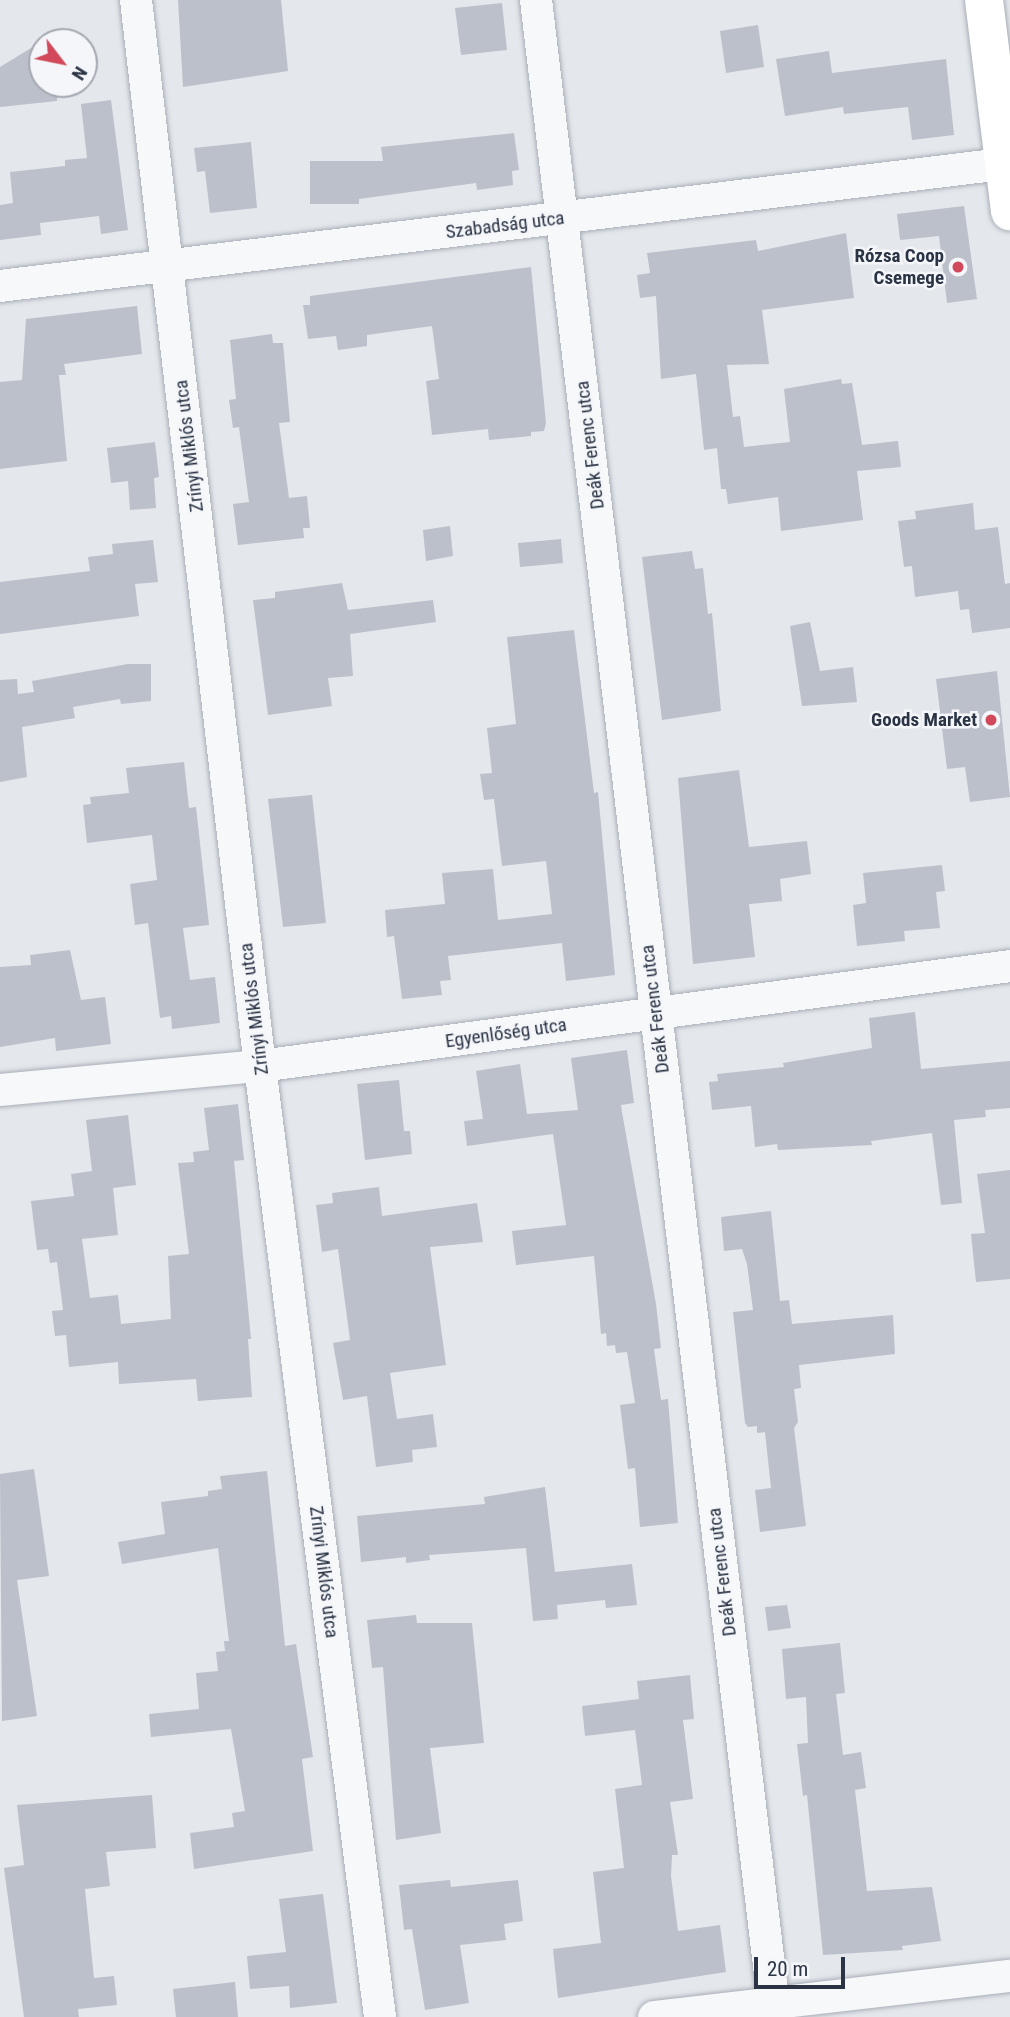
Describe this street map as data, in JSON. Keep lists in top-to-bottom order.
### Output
{
  "streets": {
    "street": [
      "Szabadság utca",
      "Deák Ferenc utca",
      "Zrínyi Miklós utca",
      "Egyenlőség utca"
    ]
  },
  "crossings": [
    ["Szabadság utca", "Deák Ferenc utca"],
    ["Szabadság utca", "Zrínyi Miklós utca"],
    ["Deák Ferenc utca", "Egyenlőség utca"],
    ["Zrínyi Miklós utca", "Egyenlőség utca"]
  ],
  "places": ["Rózsa Coop Csemege", "Goods Market"],
  "scale_bar": "20 m",
  "north": "bottom right"
}
